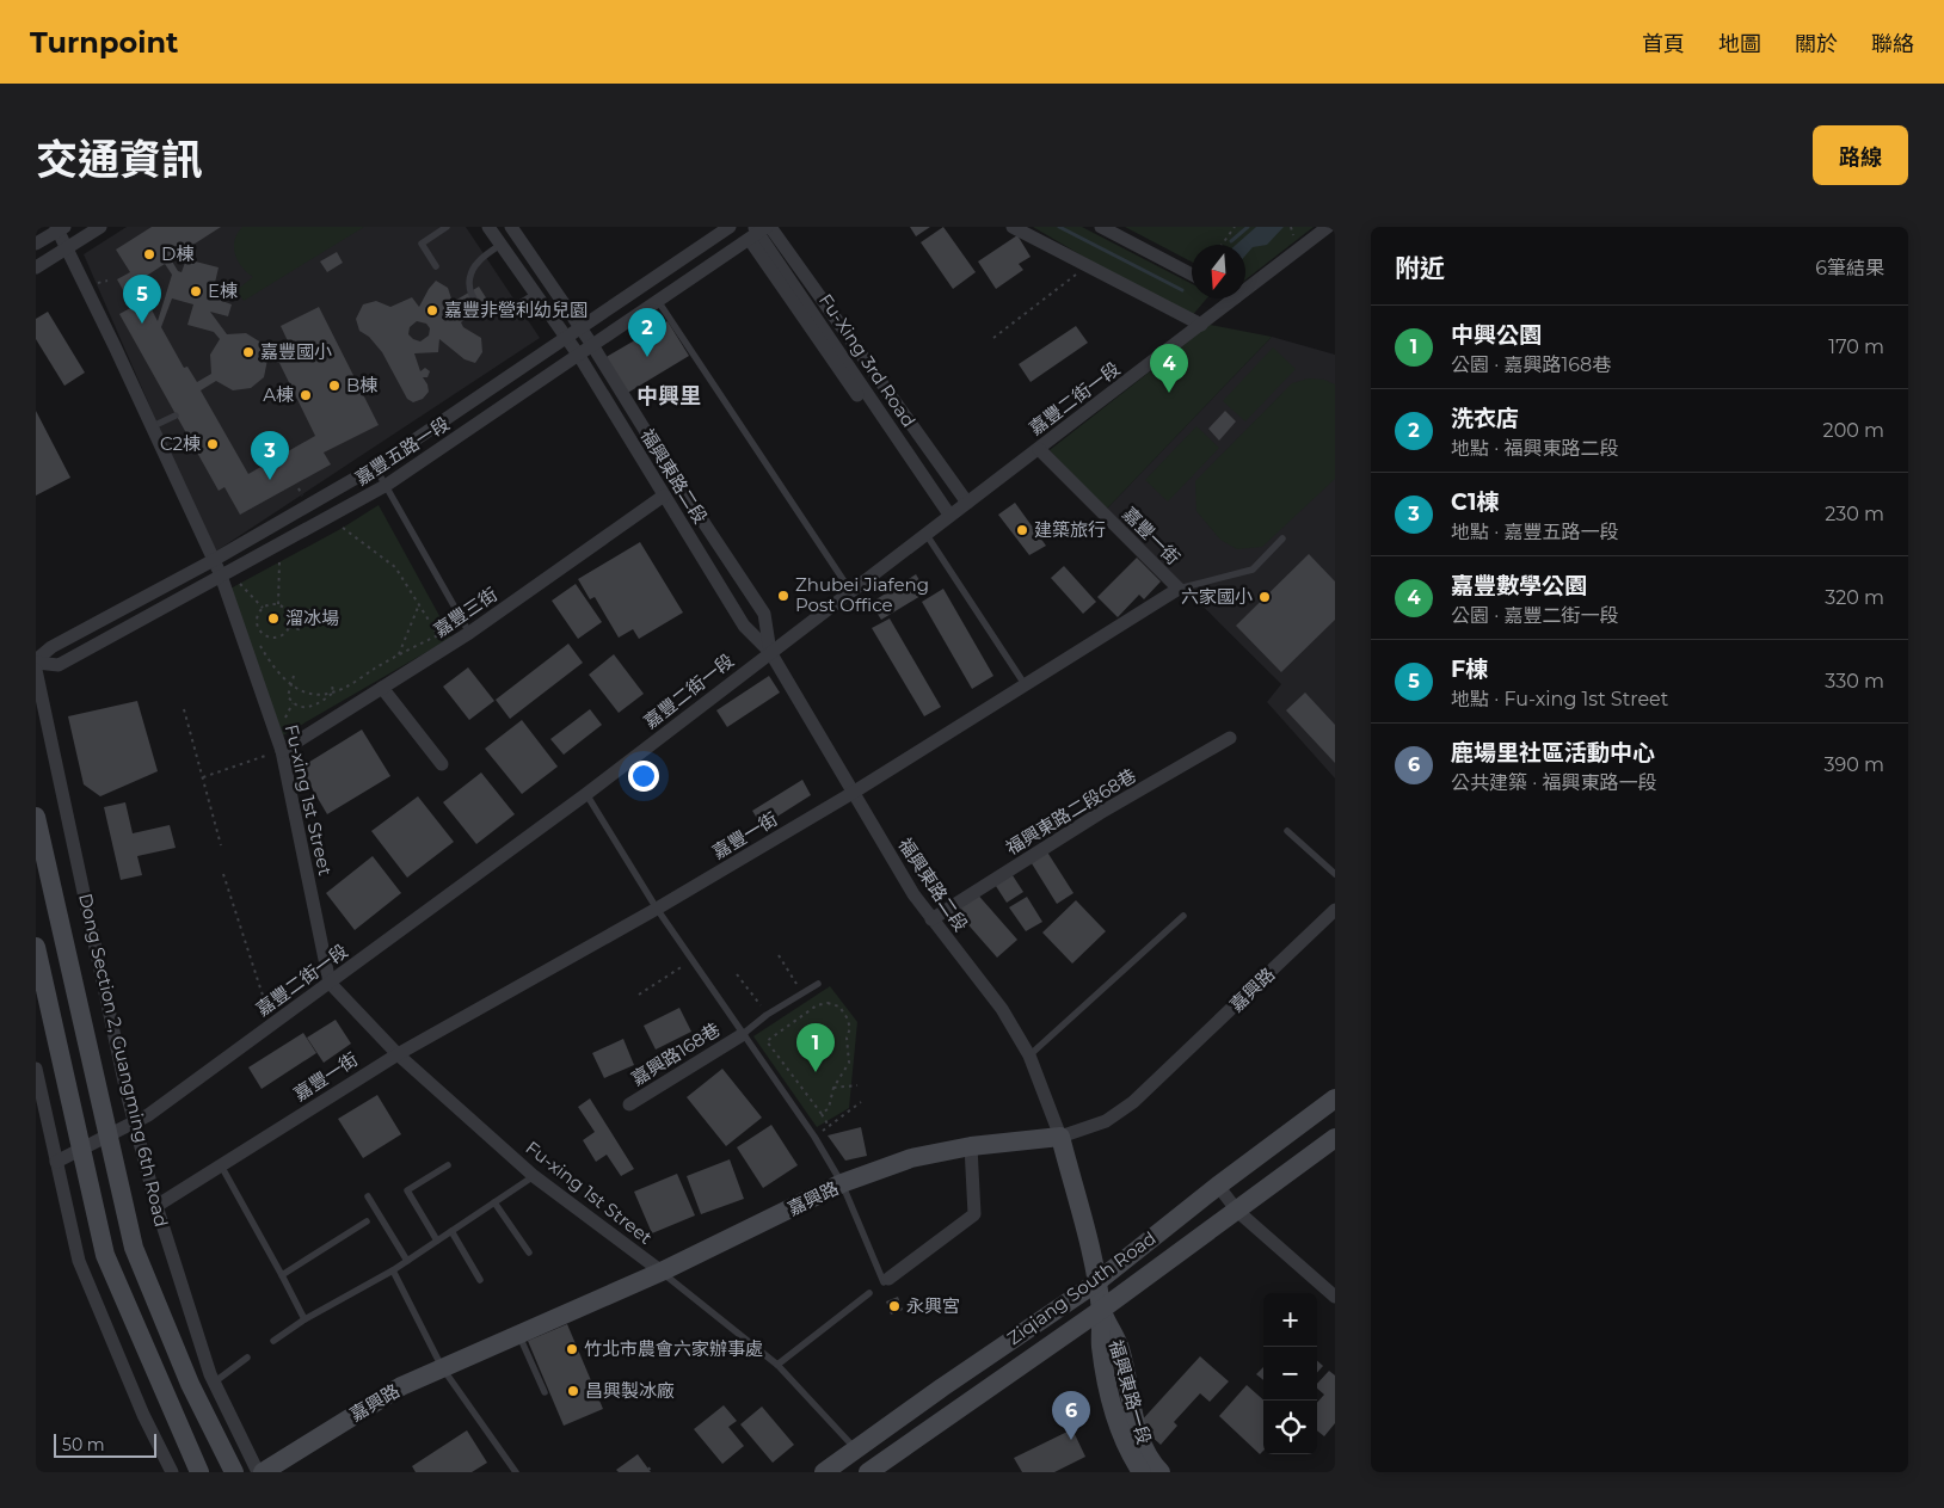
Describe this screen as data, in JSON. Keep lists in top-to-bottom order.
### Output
{
  "streets": {
    "main road": [
      "嘉興路",
      "Dong Section 2, Guangming 6th Road",
      "Ziqiang South Road",
      "福興東路一段"
    ],
    "street": [
      "Fu-Xing 3rd Road",
      "嘉豐二街一段",
      "嘉豐五路一段",
      "福興東路二段",
      "嘉豐一街",
      "嘉豐三街",
      "Fu-xing 1st Street",
      "福興東路二段68巷",
      "嘉興路168巷"
    ]
  },
  "crossings": [
    ["Fu-Xing 3rd Road", "嘉豐二街一段"],
    ["Fu-Xing 3rd Road", "嘉豐五路一段"],
    ["嘉豐二街一段", "福興東路二段"],
    ["嘉豐二街一段", "嘉豐一街"],
    ["嘉豐二街一段", "Fu-xing 1st Street"],
    ["嘉豐二街一段", "Dong Section 2, Guangming 6th Road"],
    ["嘉豐五路一段", "福興東路二段"],
    ["嘉豐五路一段", "Fu-xing 1st Street"],
    ["福興東路二段", "嘉豐一街"],
    ["福興東路二段", "嘉豐三街"],
    ["福興東路二段", "福興東路二段68巷"],
    ["福興東路二段", "嘉興路"],
    ["福興東路二段", "福興東路一段"],
    ["嘉豐一街", "Fu-xing 1st Street"],
    ["嘉豐一街", "Dong Section 2, Guangming 6th Road"],
    ["嘉豐三街", "Fu-xing 1st Street"],
    ["Fu-xing 1st Street", "嘉興路"],
    ["嘉興路", "嘉興路168巷"],
    ["嘉興路", "Dong Section 2, Guangming 6th Road"],
    ["嘉興路", "福興東路一段"],
    ["Ziqiang South Road", "福興東路一段"]
  ],
  "districts": ["中興里"],
  "places": [
    "D棟",
    "E棟",
    "嘉豐非營利幼兒園",
    "嘉豐國小",
    "B棟",
    "A棟",
    "C2棟",
    "建築旅行",
    "Zhubei Jiafeng Post Office",
    "六家國小",
    "溜冰場",
    "永興宮",
    "竹北市農會六家辦事處",
    "昌興製冰廠"
  ],
  "scale_bar": "50 m",
  "north": "bottom",
  "page": {
    "header": "Turnpoint",
    "nav": [
      "首頁",
      "地圖",
      "關於",
      "聯絡"
    ],
    "title": "交通資訊",
    "buttons": "路線",
    "heading": ["附近", "6筆結果"],
    "pins": [
      "5",
      "2",
      "4",
      "3",
      "1",
      "6"
    ],
    "list": [
      {
        "mark": "1",
        "name": "中興公園",
        "note": "公園 · 嘉興路168巷",
        "value": "170 m"
      },
      {
        "mark": "2",
        "name": "洗衣店",
        "note": "地點 · 福興東路二段",
        "value": "200 m"
      },
      {
        "mark": "3",
        "name": "C1棟",
        "note": "地點 · 嘉豐五路一段",
        "value": "230 m"
      },
      {
        "mark": "4",
        "name": "嘉豐數學公園",
        "note": "公園 · 嘉豐二街一段",
        "value": "320 m"
      },
      {
        "mark": "5",
        "name": "F棟",
        "note": "地點 · Fu-xing 1st Street",
        "value": "330 m"
      },
      {
        "mark": "6",
        "name": "鹿場里社區活動中心",
        "note": "公共建築 · 福興東路一段",
        "value": "390 m"
      }
    ],
    "map_buttons": ["+", "−"],
    "scale": "50 m"
  }
}
